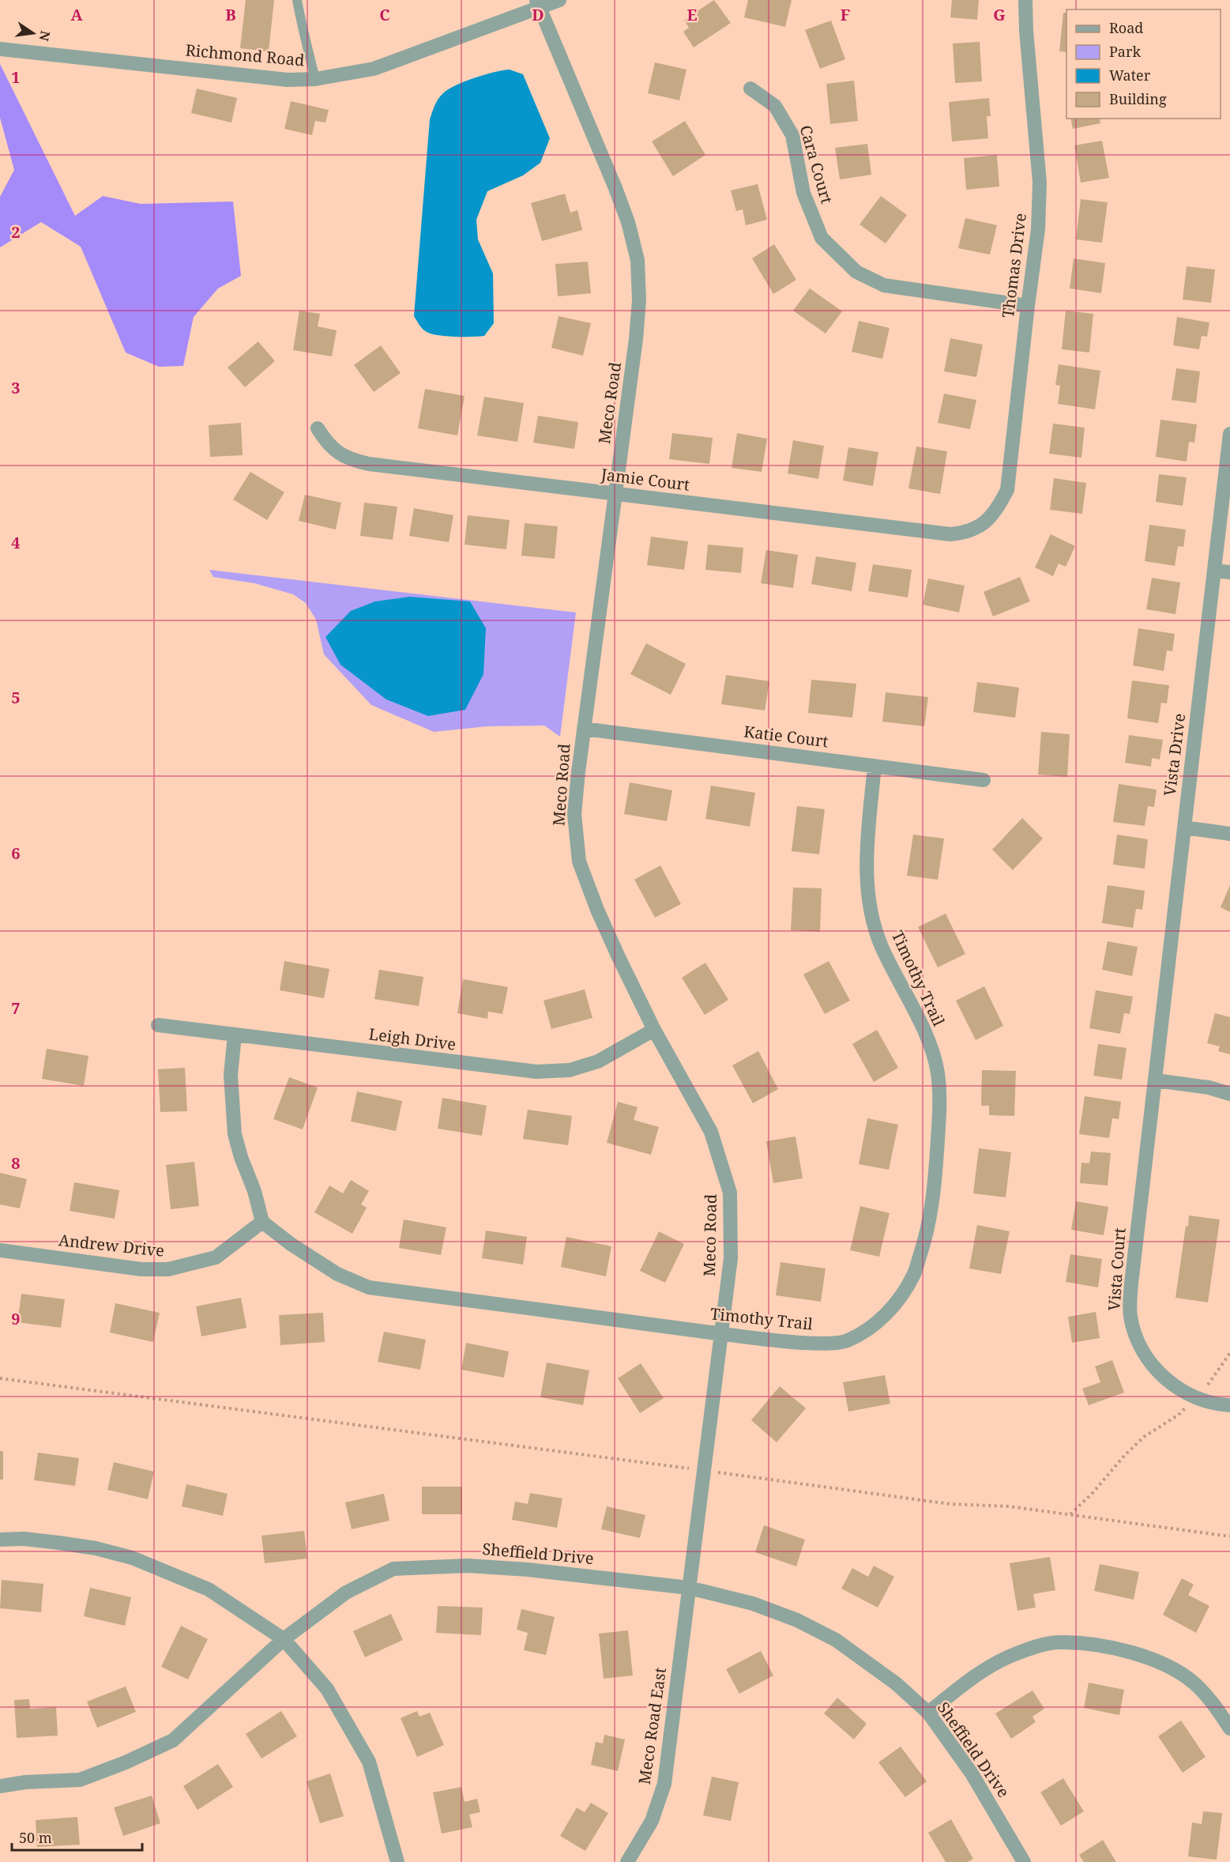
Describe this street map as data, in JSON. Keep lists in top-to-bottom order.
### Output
{
  "streets": {
    "street": [
      "Richmond Road",
      "Cara Court",
      "Thomas Drive",
      "Meco Road",
      "Jamie Court",
      "Katie Court",
      "Vista Drive",
      "Timothy Trail",
      "Leigh Drive",
      "Andrew Drive",
      "Vista Court",
      "Sheffield Drive",
      "Meco Road East"
    ]
  },
  "crossings": [
    ["Richmond Road", "Meco Road"],
    ["Cara Court", "Thomas Drive"],
    ["Thomas Drive", "Jamie Court"],
    ["Meco Road", "Jamie Court"],
    ["Meco Road", "Katie Court"],
    ["Meco Road", "Timothy Trail"],
    ["Meco Road", "Leigh Drive"],
    ["Meco Road", "Sheffield Drive"],
    ["Meco Road", "Meco Road East"],
    ["Katie Court", "Timothy Trail"],
    ["Vista Drive", "Vista Court"],
    ["Timothy Trail", "Andrew Drive"],
    ["Sheffield Drive", "Meco Road East"]
  ],
  "legend": [
    "Road",
    "Park",
    "Water",
    "Building"
  ],
  "scale_bar": "50 m",
  "north": "right",
  "grid": {
    "columns": [
      "A",
      "B",
      "C",
      "D",
      "E",
      "F",
      "G"
    ],
    "rows": [
      "1",
      "2",
      "3",
      "4",
      "5",
      "6",
      "7",
      "8",
      "9"
    ]
  }
}
